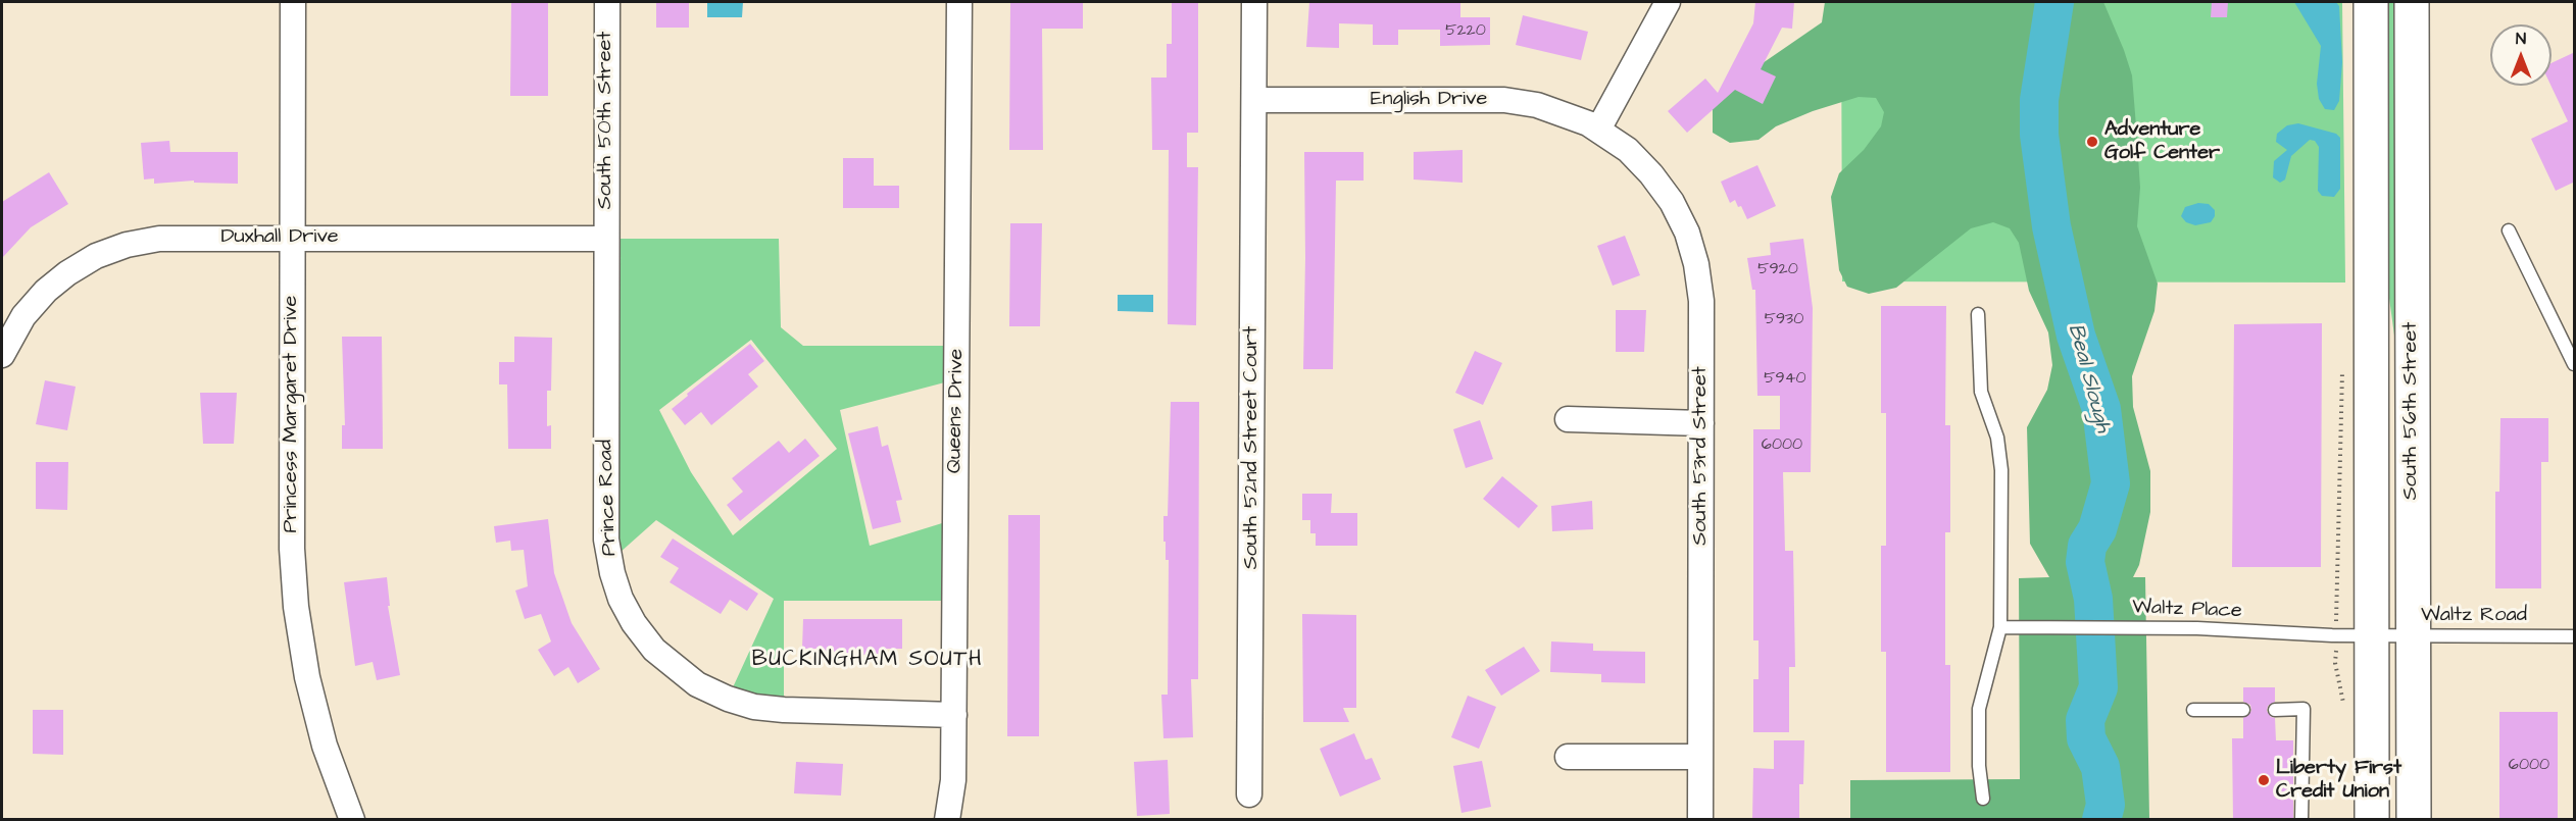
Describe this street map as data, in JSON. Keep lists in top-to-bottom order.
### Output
{
  "streets": {
    "main road": ["South 56th Street"],
    "street": [
      "English Drive",
      "South 50th Street",
      "Duxhall Drive",
      "Queens Drive",
      "Princess Margaret Drive",
      "South 52nd Street Court",
      "South 53rd Street",
      "Prince Road"
    ],
    "lane": ["Waltz Place", "Waltz Road"]
  },
  "crossings": [
    ["English Drive", "South 52nd Street Court"],
    ["English Drive", "South 53rd Street"],
    ["South 50th Street", "Duxhall Drive"],
    ["South 50th Street", "Prince Road"],
    ["Duxhall Drive", "Princess Margaret Drive"],
    ["Duxhall Drive", "Prince Road"],
    ["Queens Drive", "Prince Road"],
    ["South 56th Street", "Waltz Place"],
    ["South 56th Street", "Waltz Road"],
    ["Waltz Place", "Waltz Road"]
  ],
  "districts": ["BUCKINGHAM SOUTH"],
  "water": ["Beal Slough"],
  "places": ["Adventure Golf Center", "Liberty First Credit Union"],
  "house_numbers": [
    "5220",
    "5920",
    "5930",
    "5940",
    "6000",
    "6000"
  ],
  "north": "top"
}
